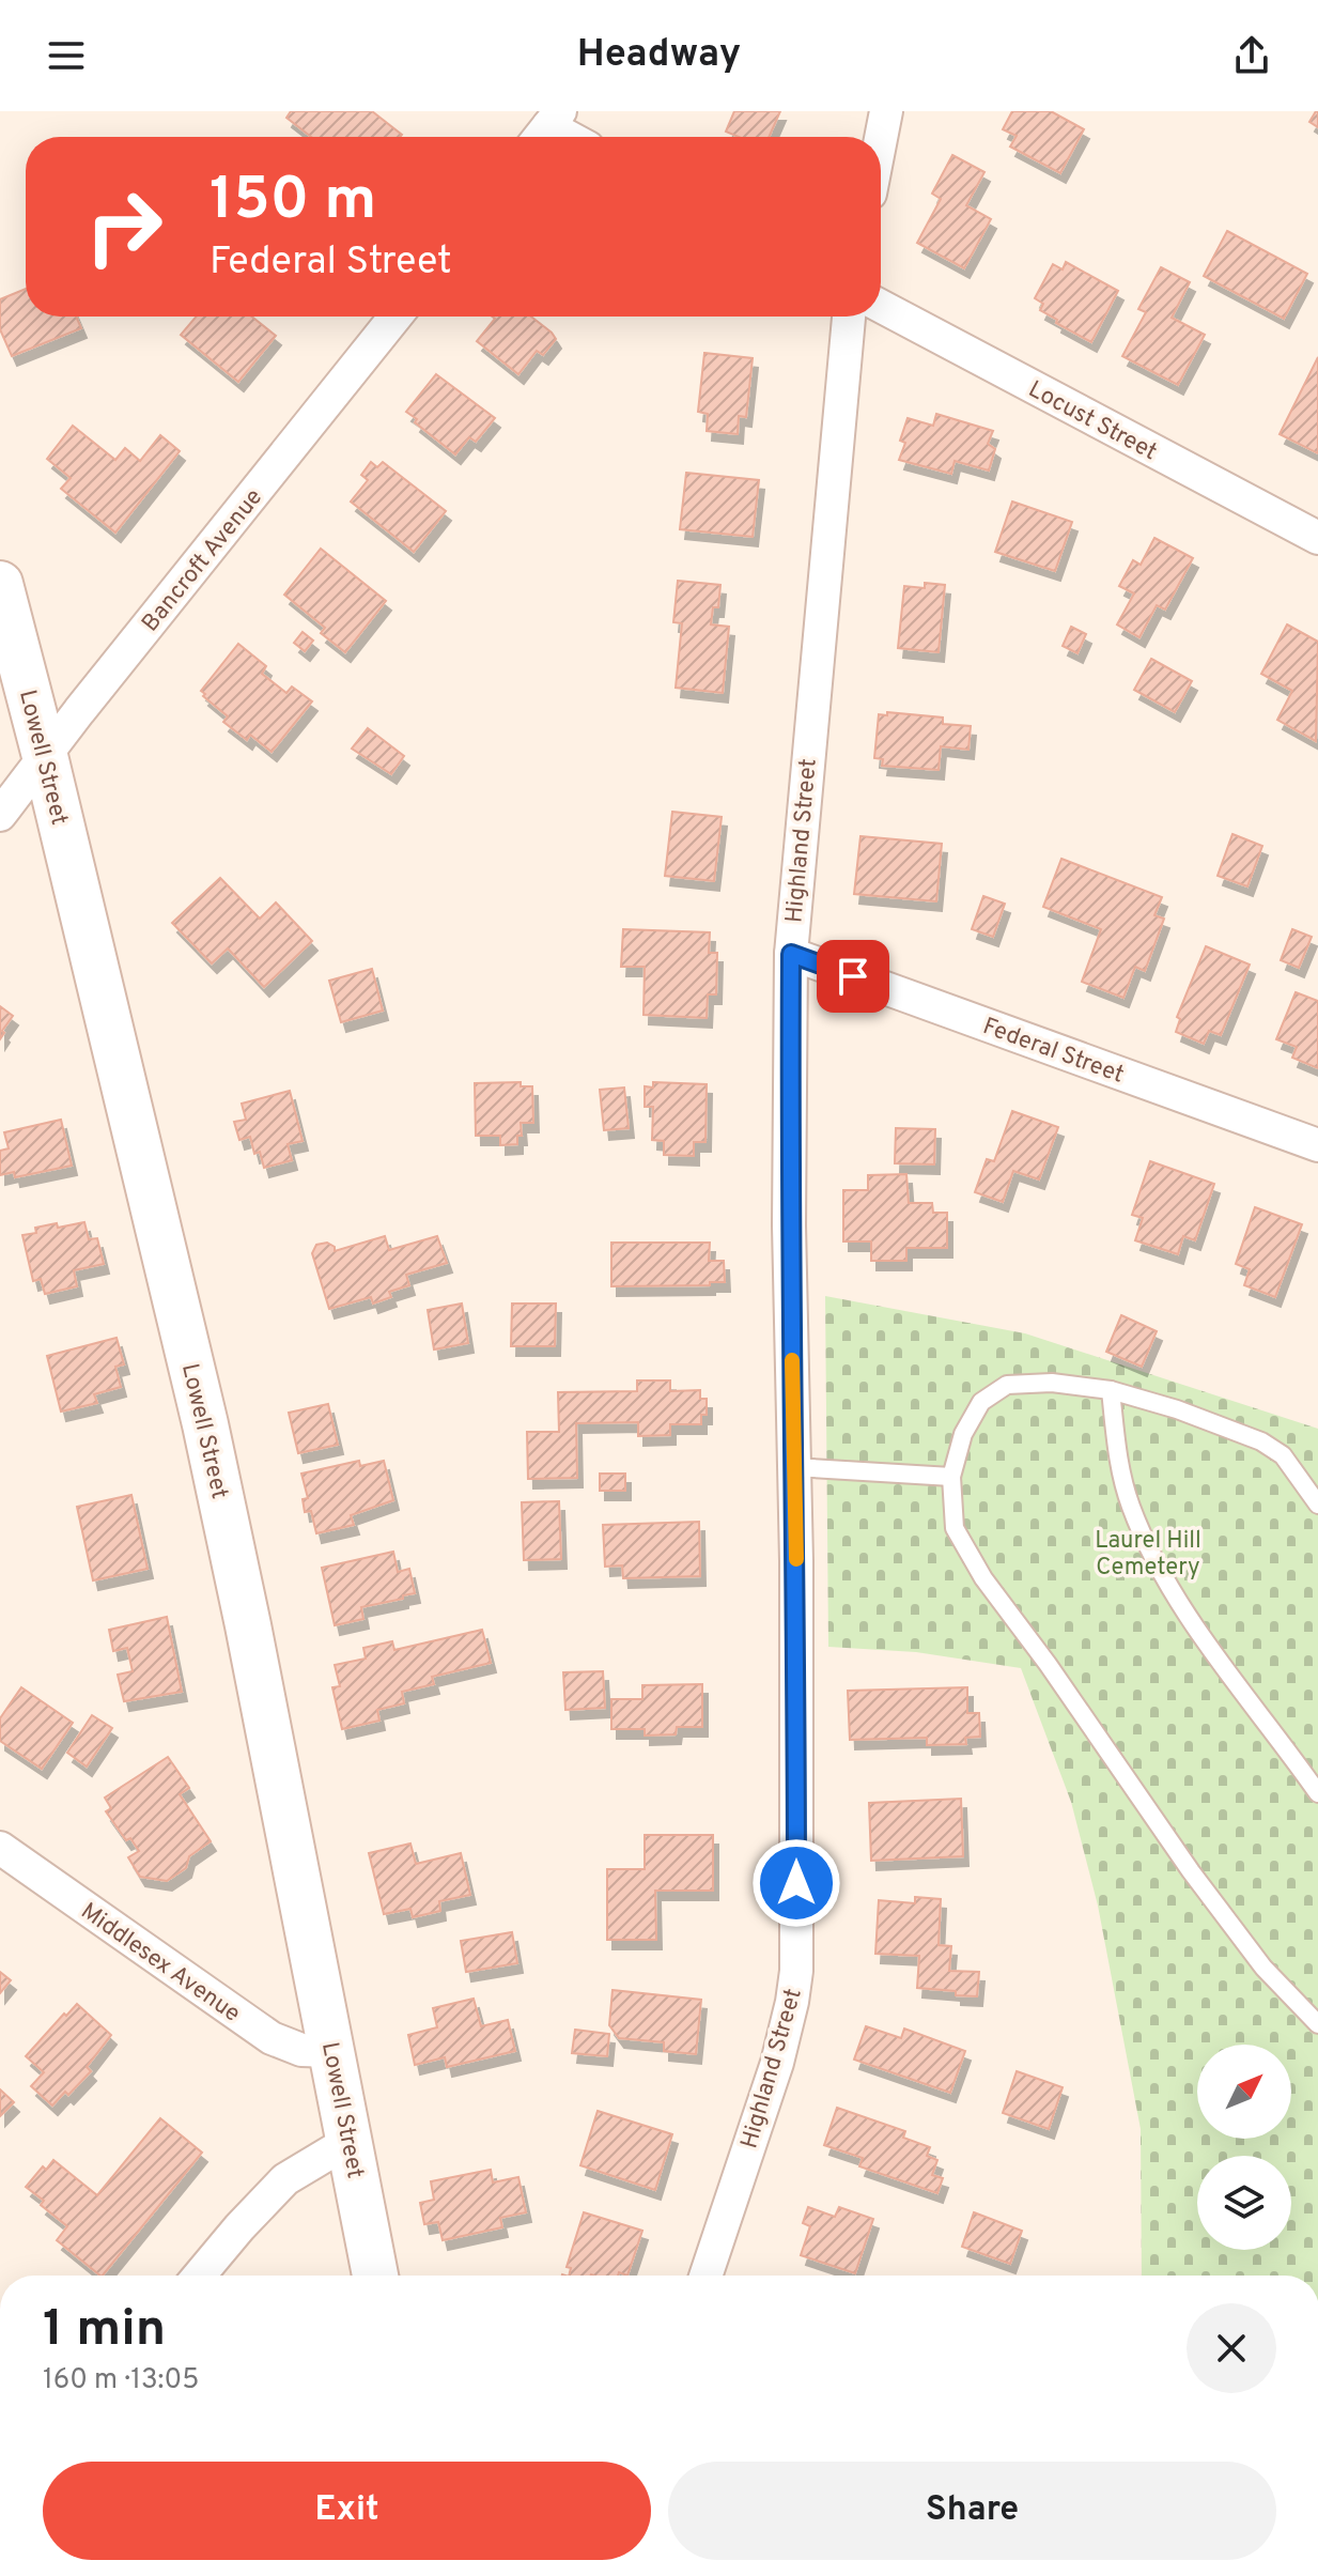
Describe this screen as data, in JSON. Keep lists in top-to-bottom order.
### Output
{
  "streets": {
    "main road": ["Lowell Street"],
    "street": [
      "Locust Street",
      "Bancroft Avenue",
      "Highland Street",
      "Federal Street",
      "Middlesex Avenue"
    ]
  },
  "crossings": [
    ["Bancroft Avenue", "Lowell Street"],
    ["Lowell Street", "Middlesex Avenue"],
    ["Highland Street", "Federal Street"]
  ],
  "parks": ["Laurel Hill Cemetery"],
  "north": "top right",
  "page": {
    "header": "Headway",
    "turn": ["150 m", "Federal Street"],
    "heading": ["1 min", "160 m · 13:05"],
    "buttons": ["Exit", "Share"]
  }
}
